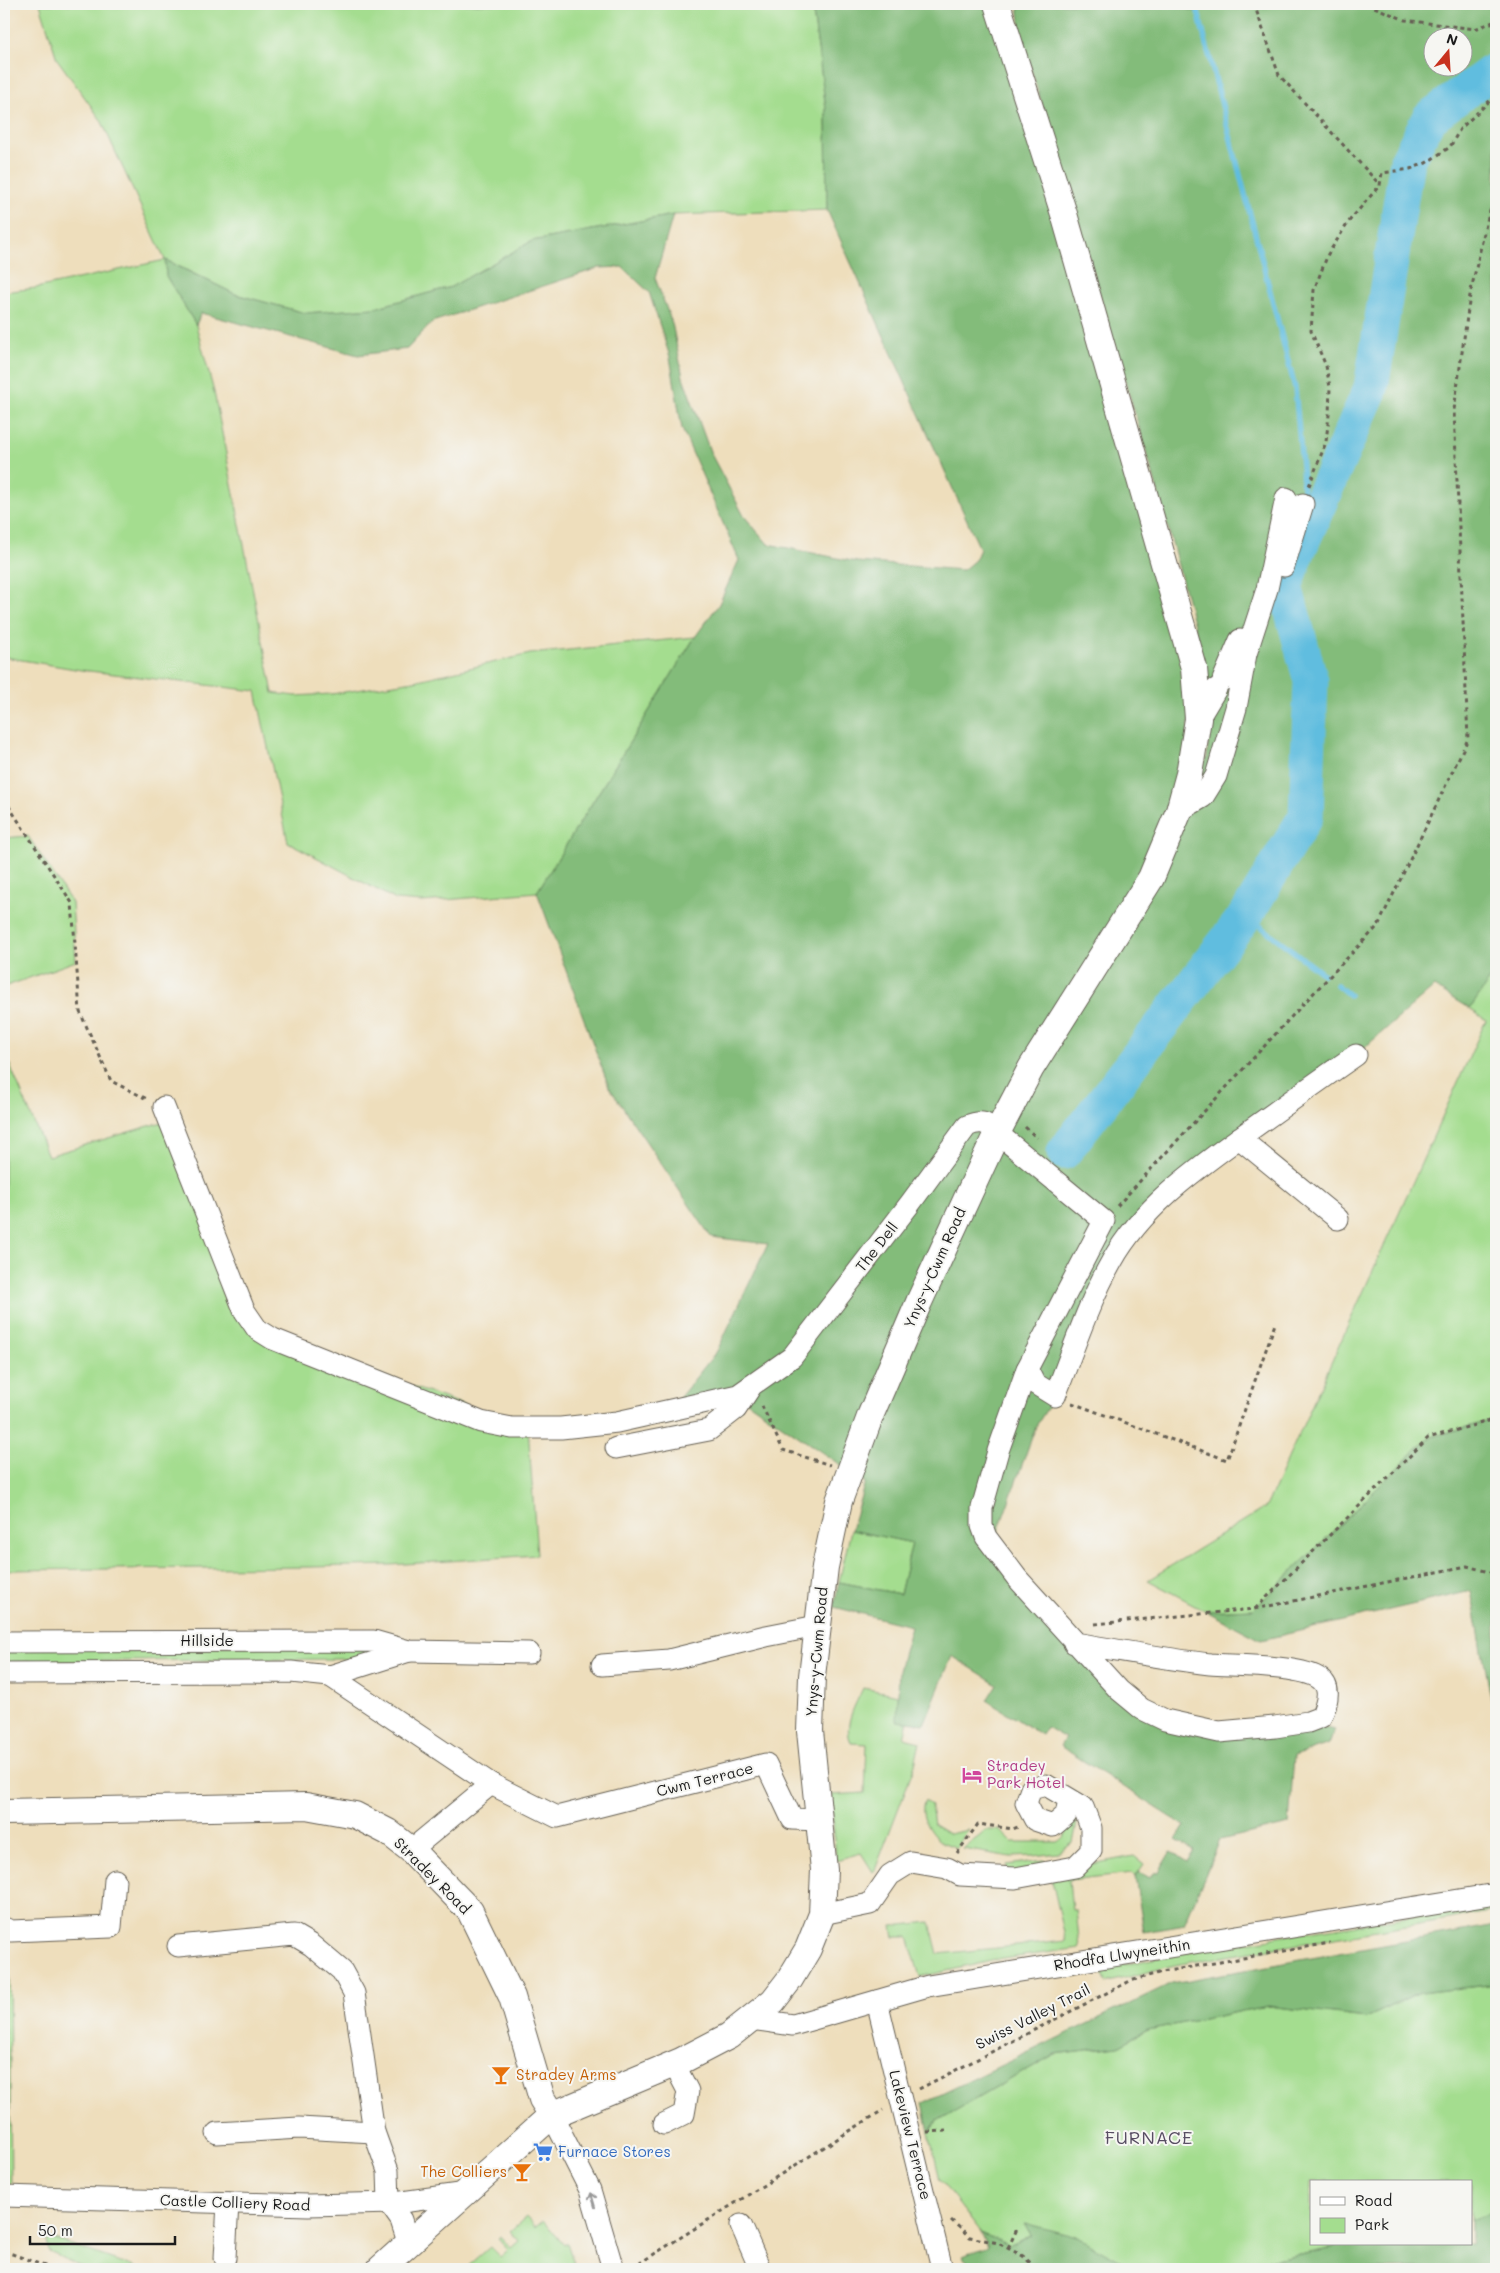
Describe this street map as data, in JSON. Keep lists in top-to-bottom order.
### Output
{
  "streets": {
    "main road": ["Ynys-y-Cwm Road", "Stradey Road"],
    "street": [
      "The Dell",
      "Hillside",
      "Cwm Terrace",
      "Rhodfa Llwyneithin",
      "Lakeview Terrace",
      "Castle Colliery Road"
    ],
    "path": ["Swiss Valley Trail"]
  },
  "crossings": [
    ["The Dell", "Ynys-y-Cwm Road"],
    ["Ynys-y-Cwm Road", "Cwm Terrace"],
    ["Ynys-y-Cwm Road", "Stradey Road"],
    ["Ynys-y-Cwm Road", "Rhodfa Llwyneithin"],
    ["Ynys-y-Cwm Road", "Castle Colliery Road"],
    ["Hillside", "Cwm Terrace"],
    ["Rhodfa Llwyneithin", "Lakeview Terrace"],
    ["Swiss Valley Trail", "Lakeview Terrace"]
  ],
  "districts": ["FURNACE"],
  "places": {
    "hotel": ["Stradey Park Hotel"],
    "bar": ["Stradey Arms", "The Colliers"],
    "supermarket": ["Furnace Stores"]
  },
  "legend": ["Road", "Park"],
  "scale_bar": "50 m",
  "north": "top"
}
